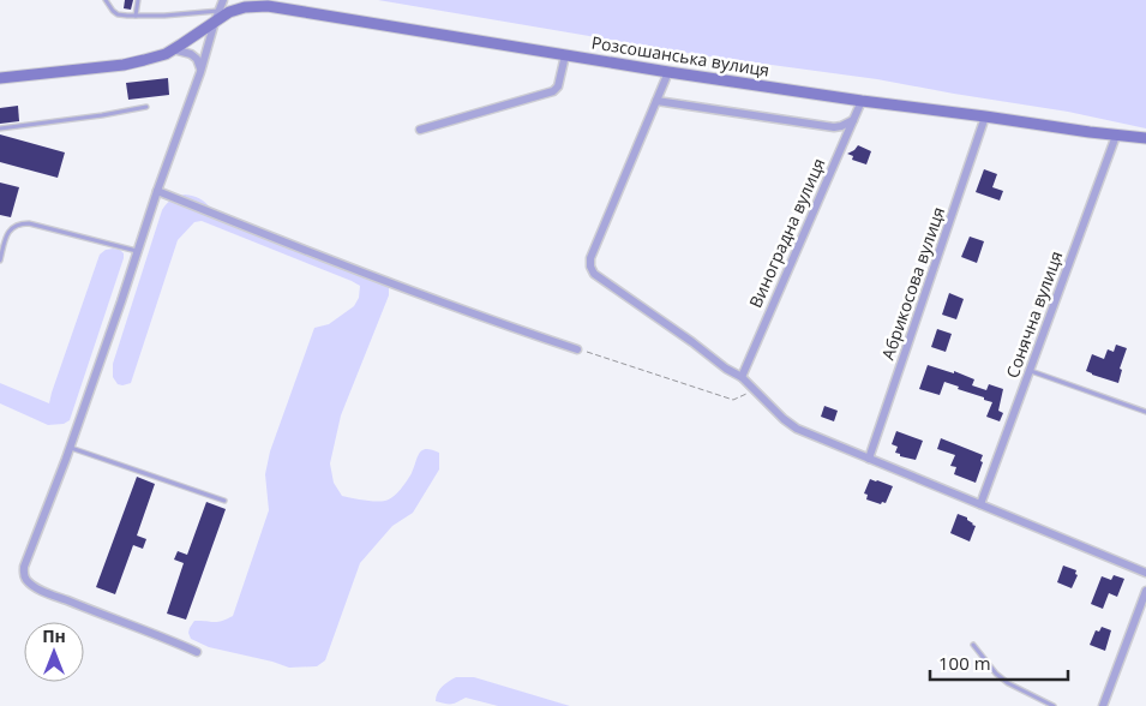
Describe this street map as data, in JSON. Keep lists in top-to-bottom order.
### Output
{
  "streets": {
    "street": [
      "Розсошанська вулиця",
      "Виноградна вулиця",
      "Абрикосова вулиця",
      "Сонячна вулиця"
    ]
  },
  "crossings": [
    ["Розсошанська вулиця", "Виноградна вулиця"],
    ["Розсошанська вулиця", "Абрикосова вулиця"],
    ["Розсошанська вулиця", "Сонячна вулиця"]
  ],
  "scale_bar": "100 m",
  "north": "top"
}
